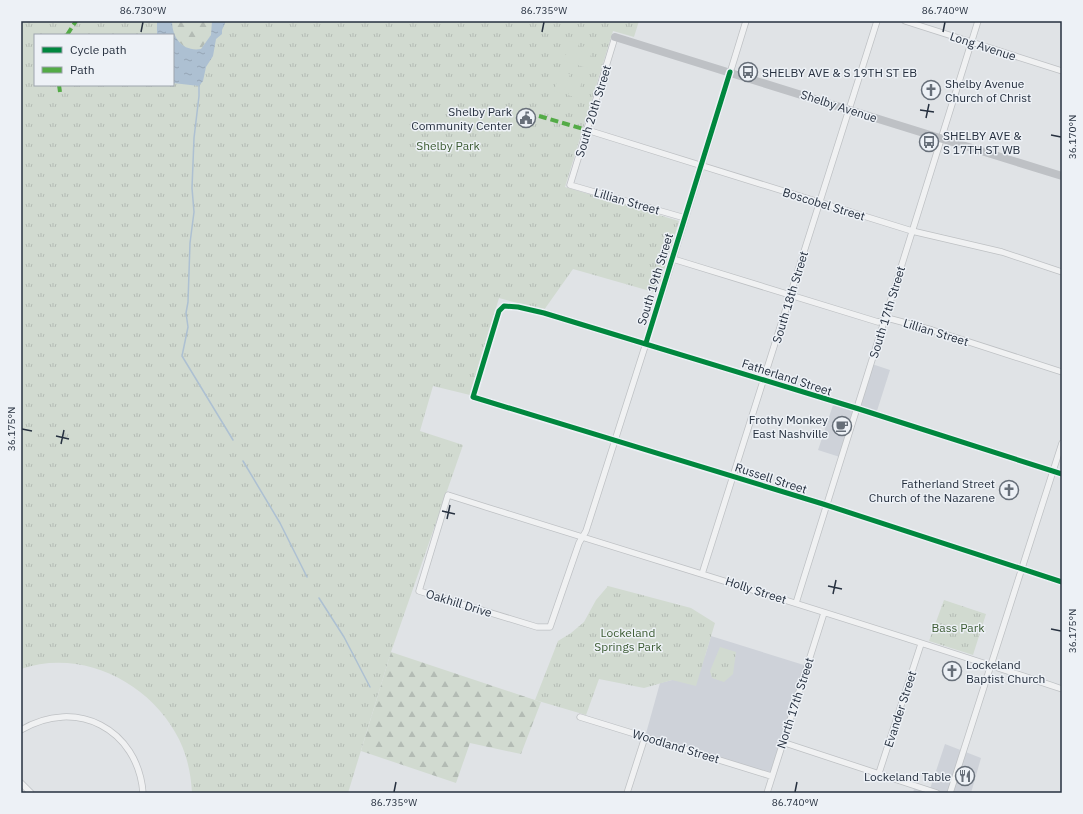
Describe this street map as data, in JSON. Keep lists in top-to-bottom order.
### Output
{
  "streets": {
    "street": [
      "Long Avenue",
      "Shelby Avenue",
      "South 20th Street",
      "Lillian Street",
      "Boscobel Street",
      "South 19th Street",
      "South 18th Street",
      "South 17th Street",
      "Fatherland Street",
      "Russell Street",
      "Holly Street",
      "Oakhill Drive",
      "North 17th Street",
      "Evander Street",
      "Woodland Street"
    ]
  },
  "crossings": [
    ["Long Avenue", "South 17th Street"],
    ["Shelby Avenue", "South 20th Street"],
    ["Shelby Avenue", "South 19th Street"],
    ["Shelby Avenue", "South 18th Street"],
    ["Shelby Avenue", "South 17th Street"],
    ["South 20th Street", "Lillian Street"],
    ["South 20th Street", "Boscobel Street"],
    ["Lillian Street", "South 19th Street"],
    ["Lillian Street", "South 18th Street"],
    ["Lillian Street", "South 17th Street"],
    ["Boscobel Street", "South 19th Street"],
    ["Boscobel Street", "South 18th Street"],
    ["Boscobel Street", "South 17th Street"],
    ["South 19th Street", "Fatherland Street"],
    ["South 19th Street", "Russell Street"],
    ["South 19th Street", "Holly Street"],
    ["South 19th Street", "Oakhill Drive"],
    ["South 18th Street", "Fatherland Street"],
    ["South 18th Street", "Russell Street"],
    ["South 18th Street", "Holly Street"],
    ["South 17th Street", "Fatherland Street"],
    ["South 17th Street", "Russell Street"],
    ["South 17th Street", "Holly Street"],
    ["Fatherland Street", "Russell Street"],
    ["Holly Street", "Oakhill Drive"],
    ["Holly Street", "North 17th Street"],
    ["Holly Street", "Evander Street"],
    ["North 17th Street", "Woodland Street"]
  ],
  "parks": ["Shelby Park", "Bass Park", "Lockeland Springs Park"],
  "places": {
    "bus stop": ["SHELBY AVE & S 19TH ST EB", "SHELBY AVE & S 17TH ST WB"],
    "church": ["Shelby Avenue Church of Christ", "Fatherland Street Church of the Nazarene", "Lockeland Baptist Church"],
    "public building": ["Shelby Park Community Center"],
    "cafe": ["Frothy Monkey East Nashville"],
    "restaurant": ["Lockeland Table"]
  },
  "legend": ["Cycle path", "Path"],
  "coordinates": [
    "86.730°W",
    "86.735°W",
    "86.740°W",
    "36.170°N",
    "36.175°N"
  ]
}
